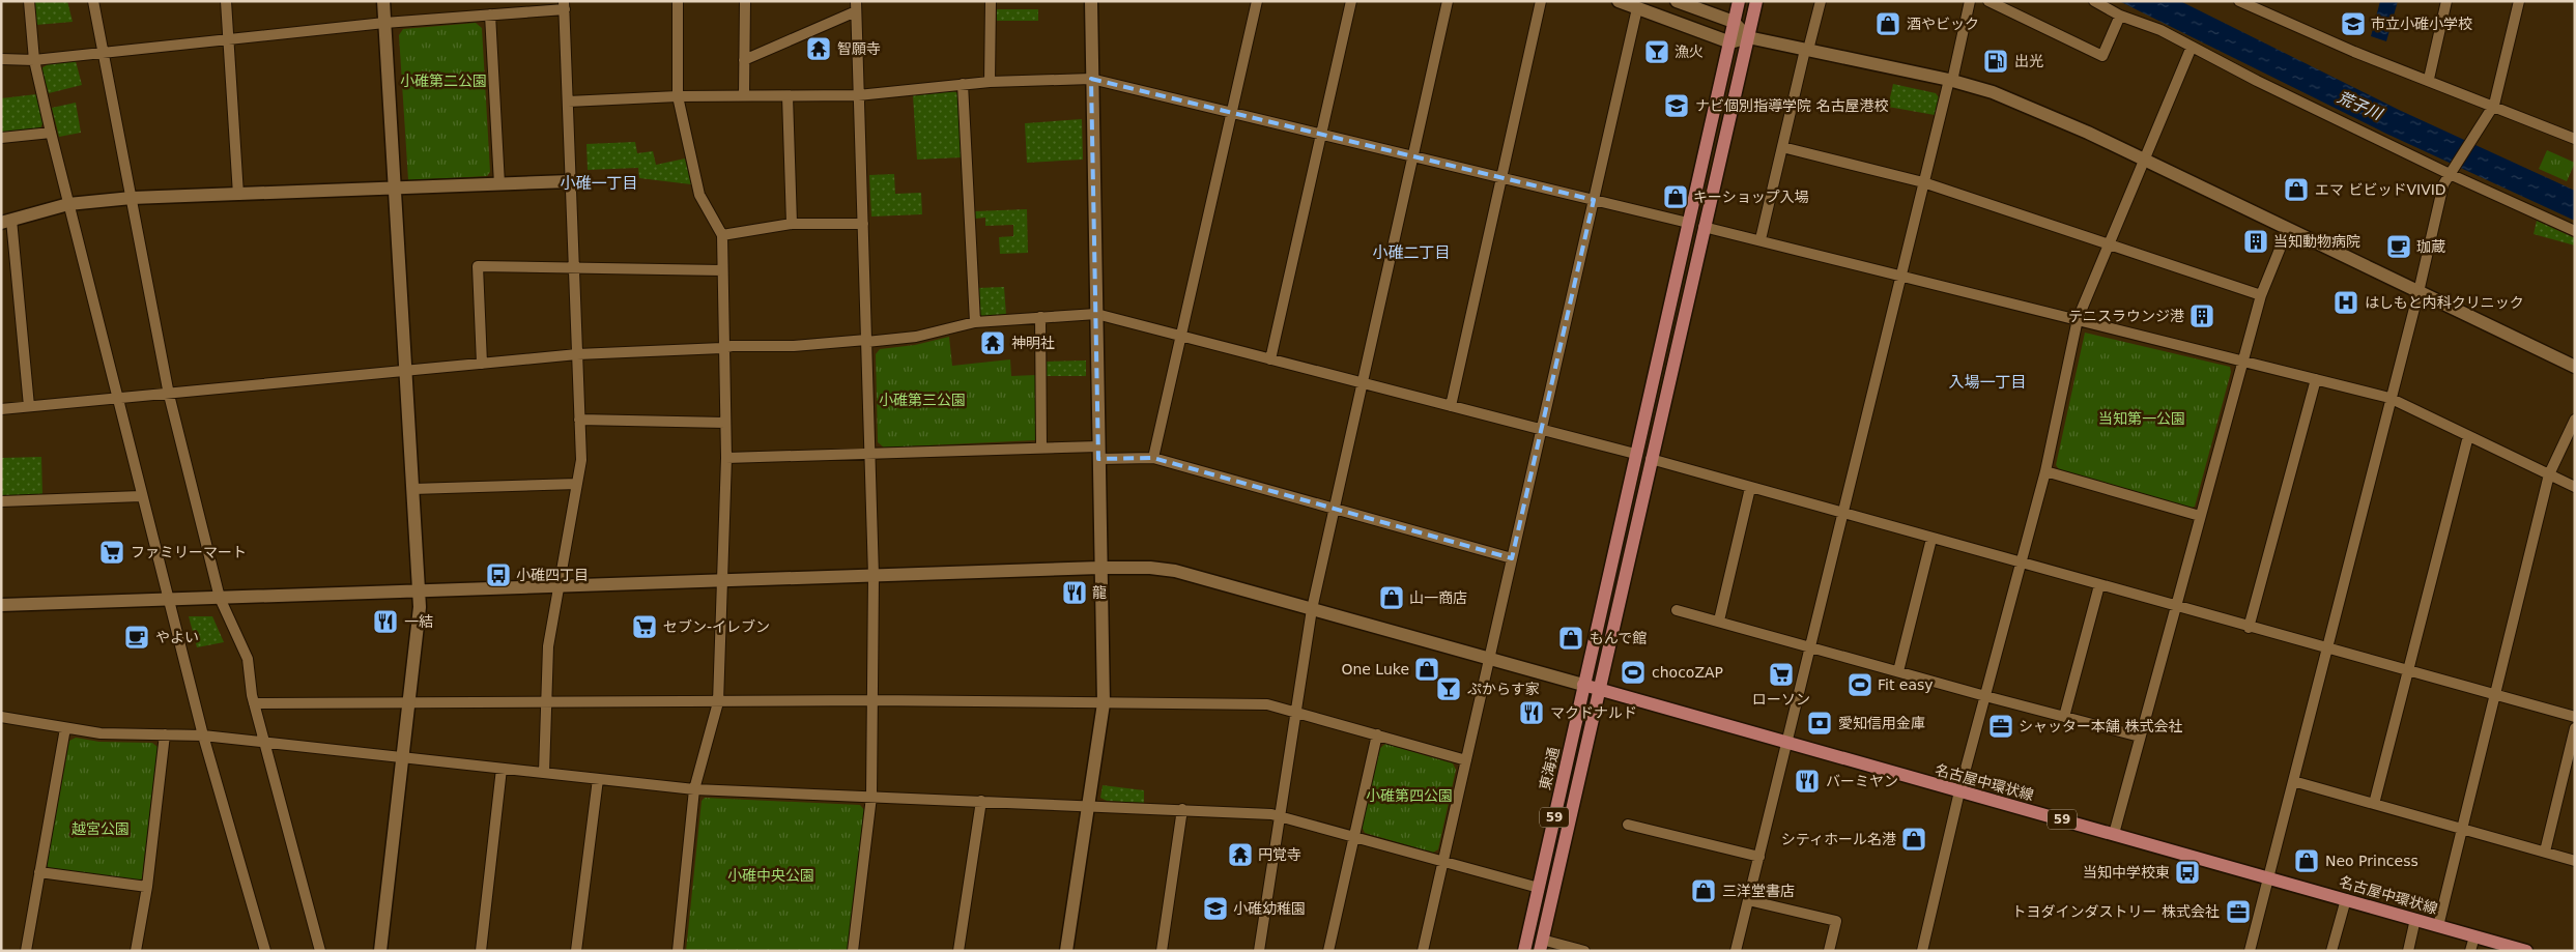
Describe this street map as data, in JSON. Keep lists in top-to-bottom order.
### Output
{
  "streets": {
    "main road": ["東海通", "名古屋中環状線", "59"]
  },
  "crossings": [
    ["東海通", "名古屋中環状線"],
    ["名古屋中環状線", "59"]
  ],
  "districts": ["小碓一丁目", "小碓二丁目", "入場一丁目"],
  "water": ["荒子川"],
  "parks": [
    "小碓第二公園",
    "小碓第三公園",
    "当知第一公園",
    "小碓第四公園",
    "越宮公園",
    "小碓中央公園"
  ],
  "places": {
    "shop": [
      "酒やビック",
      "エマ ビビッドVIVID",
      "キーショップ入場",
      "山一商店",
      "もんで館",
      "One Luke",
      "シティホール名港",
      "Neo Princess",
      "三洋堂書店"
    ],
    "school or university": ["市立小碓小学校", "ナビ個別指導学院 名古屋港校", "小碓幼稚園"],
    "temple": ["智願寺", "神明社", "円覚寺"],
    "bar": ["漁火", "ぷからす家"],
    "fuel station": ["出光"],
    "building": ["当知動物病院", "テニスラウンジ港"],
    "cafe": ["珈蔵", "やよい"],
    "hospital": ["はしもと内科クリニック"],
    "supermarket": ["ファミリーマート", "セブン-イレブン", "ローソン"],
    "bus stop": ["小碓四丁目", "当知中学校東"],
    "restaurant": [
      "龍",
      "一結",
      "マクドナルド",
      "バーミヤン"
    ],
    "sports": ["chocoZAP", "Fit easy"],
    "bank": ["愛知信用金庫"],
    "office": ["シャッター本舗 株式会社", "トヨダインダストリー 株式会社"]
  }
}
